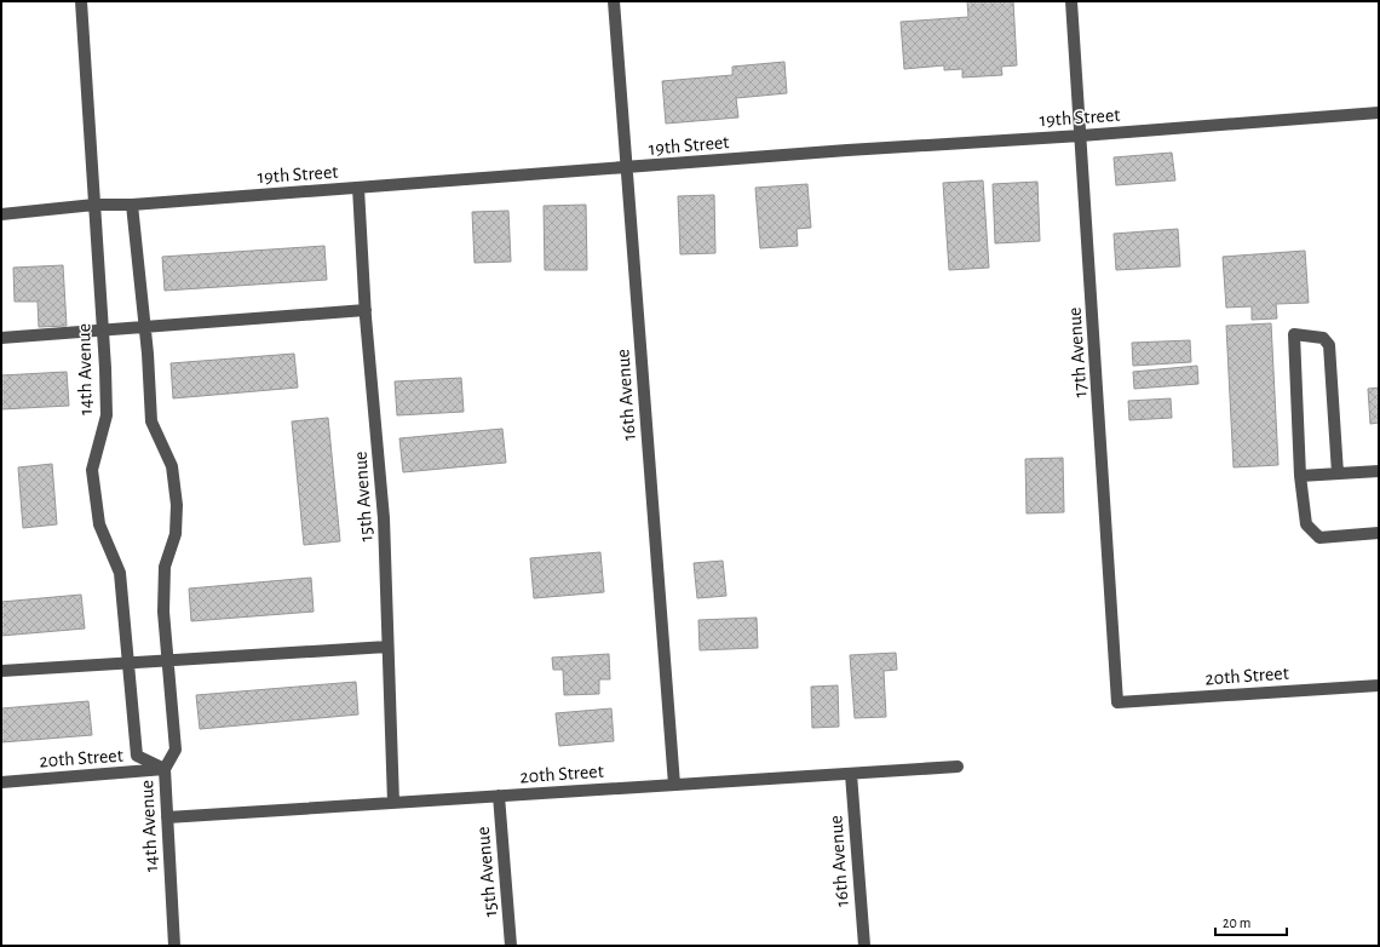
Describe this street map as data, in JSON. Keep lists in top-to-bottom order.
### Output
{
  "streets": {
    "street": [
      "19th Street",
      "17th Avenue",
      "14th Avenue",
      "16th Avenue",
      "15th Avenue",
      "20th Street"
    ]
  },
  "crossings": [
    ["19th Street", "17th Avenue"],
    ["19th Street", "14th Avenue"],
    ["19th Street", "16th Avenue"],
    ["19th Street", "15th Avenue"],
    ["17th Avenue", "20th Street"],
    ["14th Avenue", "20th Street"],
    ["16th Avenue", "20th Street"],
    ["15th Avenue", "20th Street"]
  ],
  "scale_bar": "20 m"
}
